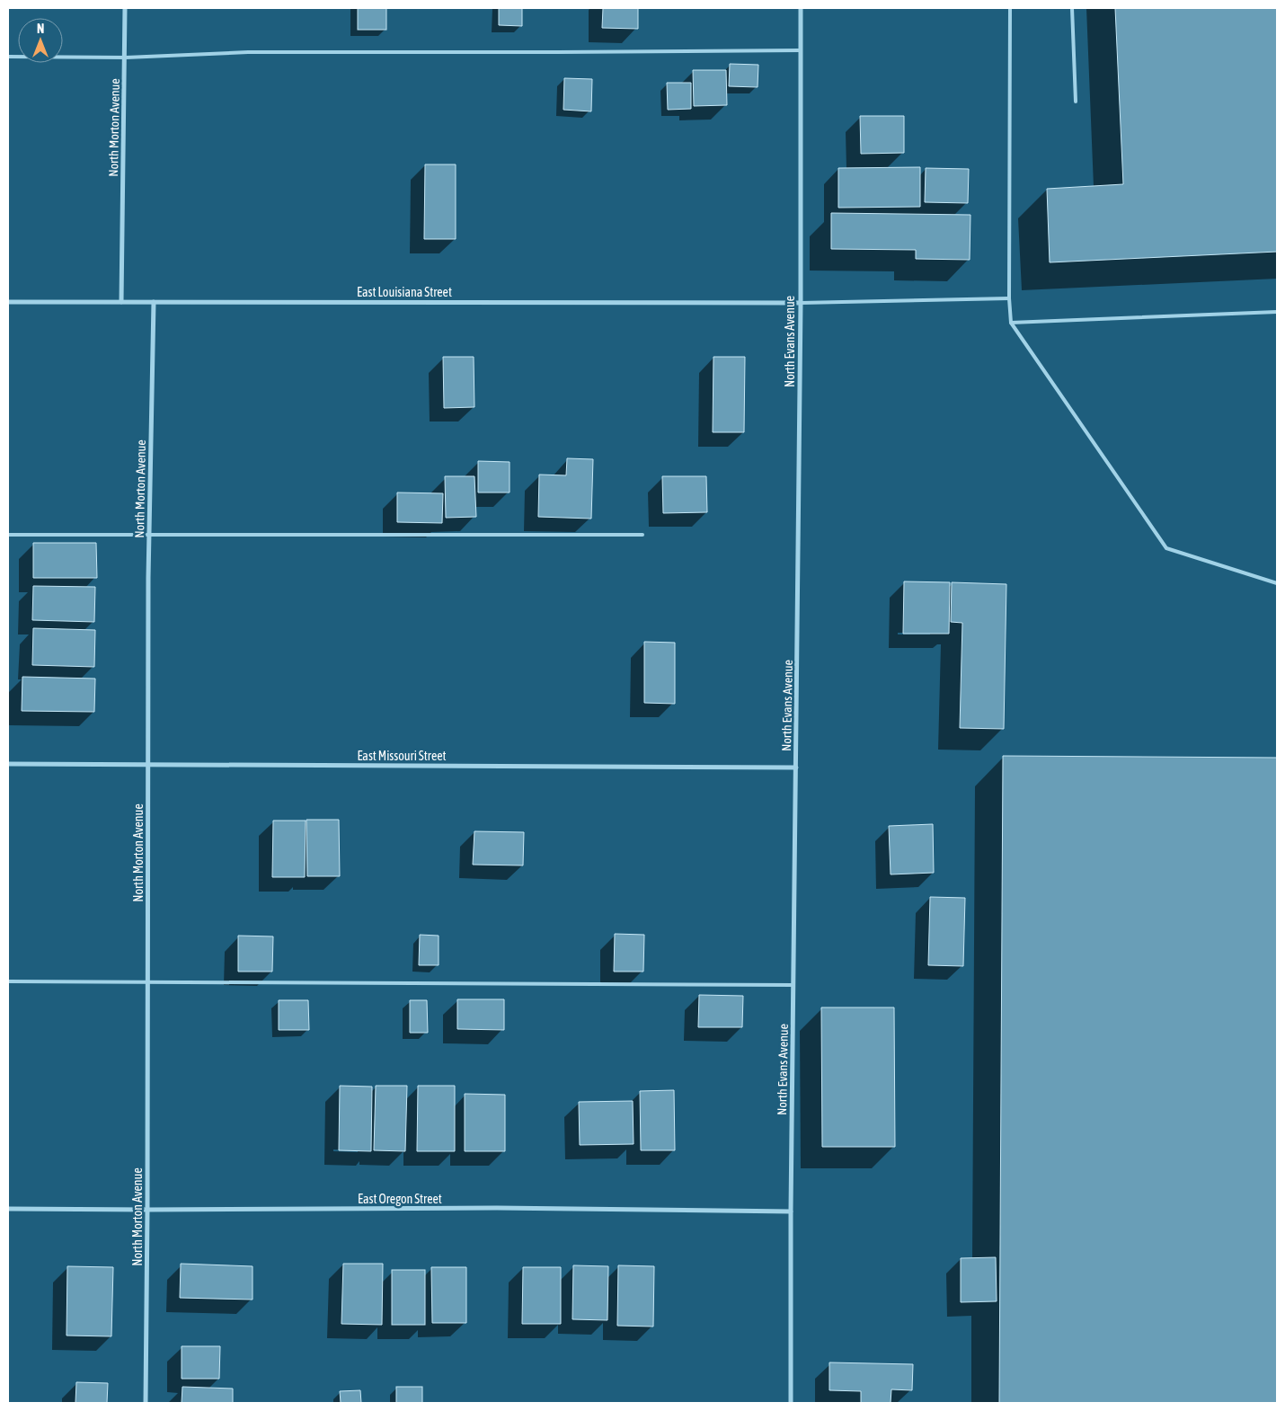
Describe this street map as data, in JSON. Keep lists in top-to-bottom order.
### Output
{
  "streets": {
    "street": [
      "North Morton Avenue",
      "East Louisiana Street",
      "North Evans Avenue",
      "East Missouri Street",
      "East Oregon Street"
    ]
  },
  "crossings": [
    ["North Morton Avenue", "East Louisiana Street"],
    ["North Morton Avenue", "East Missouri Street"],
    ["North Morton Avenue", "East Oregon Street"],
    ["East Louisiana Street", "North Evans Avenue"],
    ["North Evans Avenue", "East Missouri Street"],
    ["North Evans Avenue", "East Oregon Street"]
  ],
  "north": "top"
}
